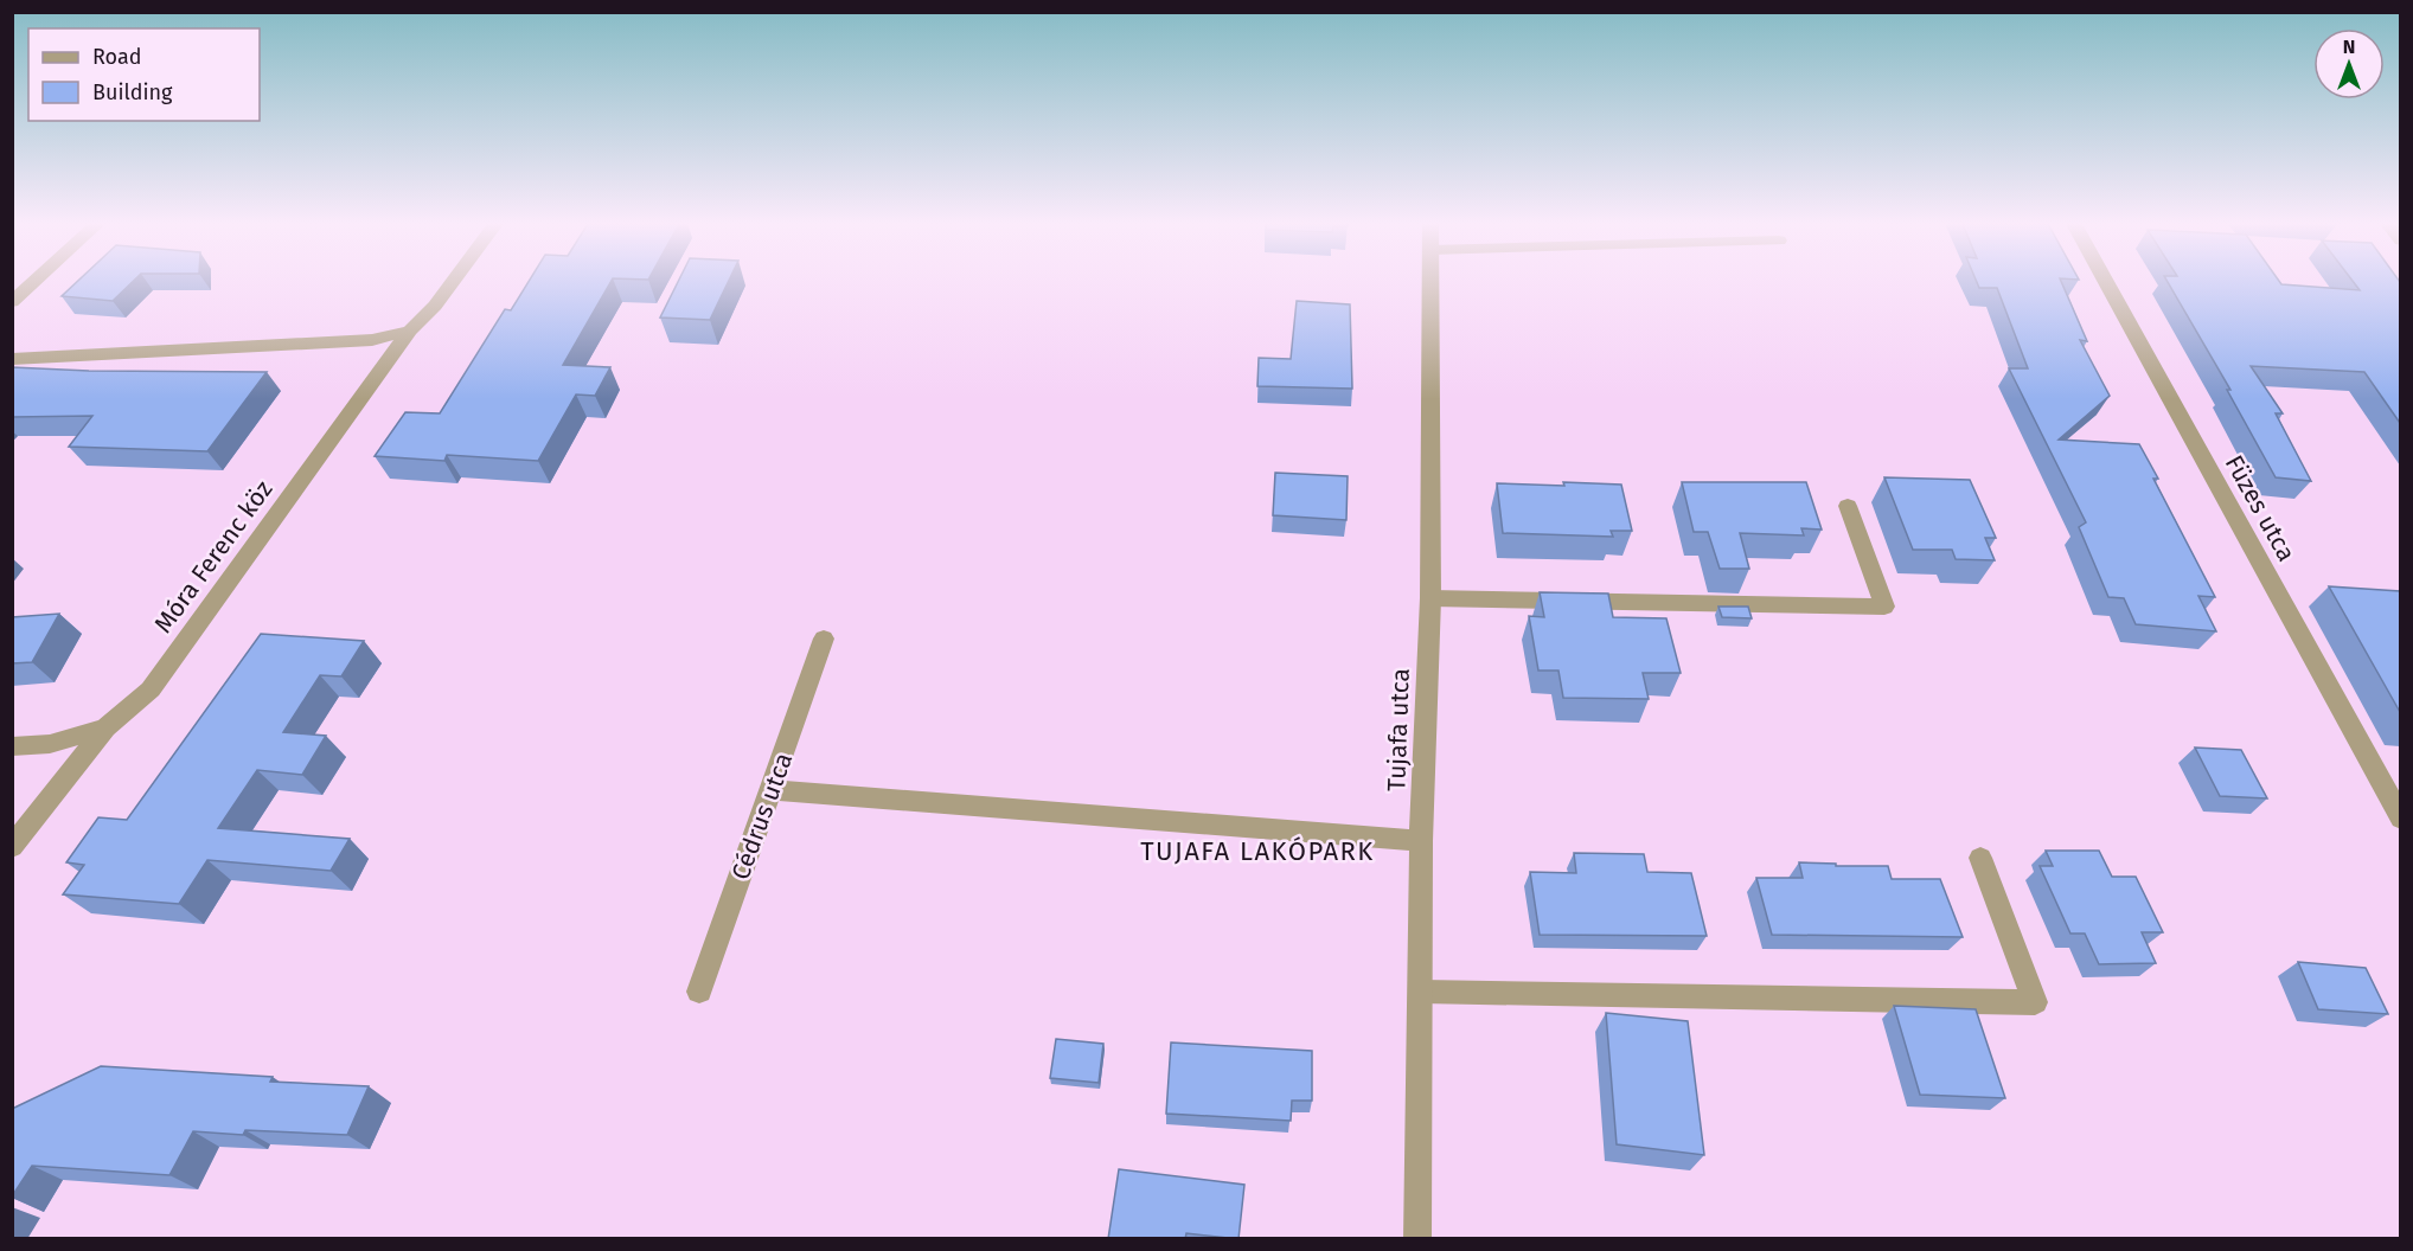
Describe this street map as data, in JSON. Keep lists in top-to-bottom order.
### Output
{
  "streets": {
    "street": [
      "Füzes utca",
      "Móra Ferenc köz",
      "Tujafa utca",
      "Cédrus utca"
    ]
  },
  "districts": ["TUJAFA LAKÓPARK"],
  "legend": ["Road", "Building"],
  "north": "top"
}
